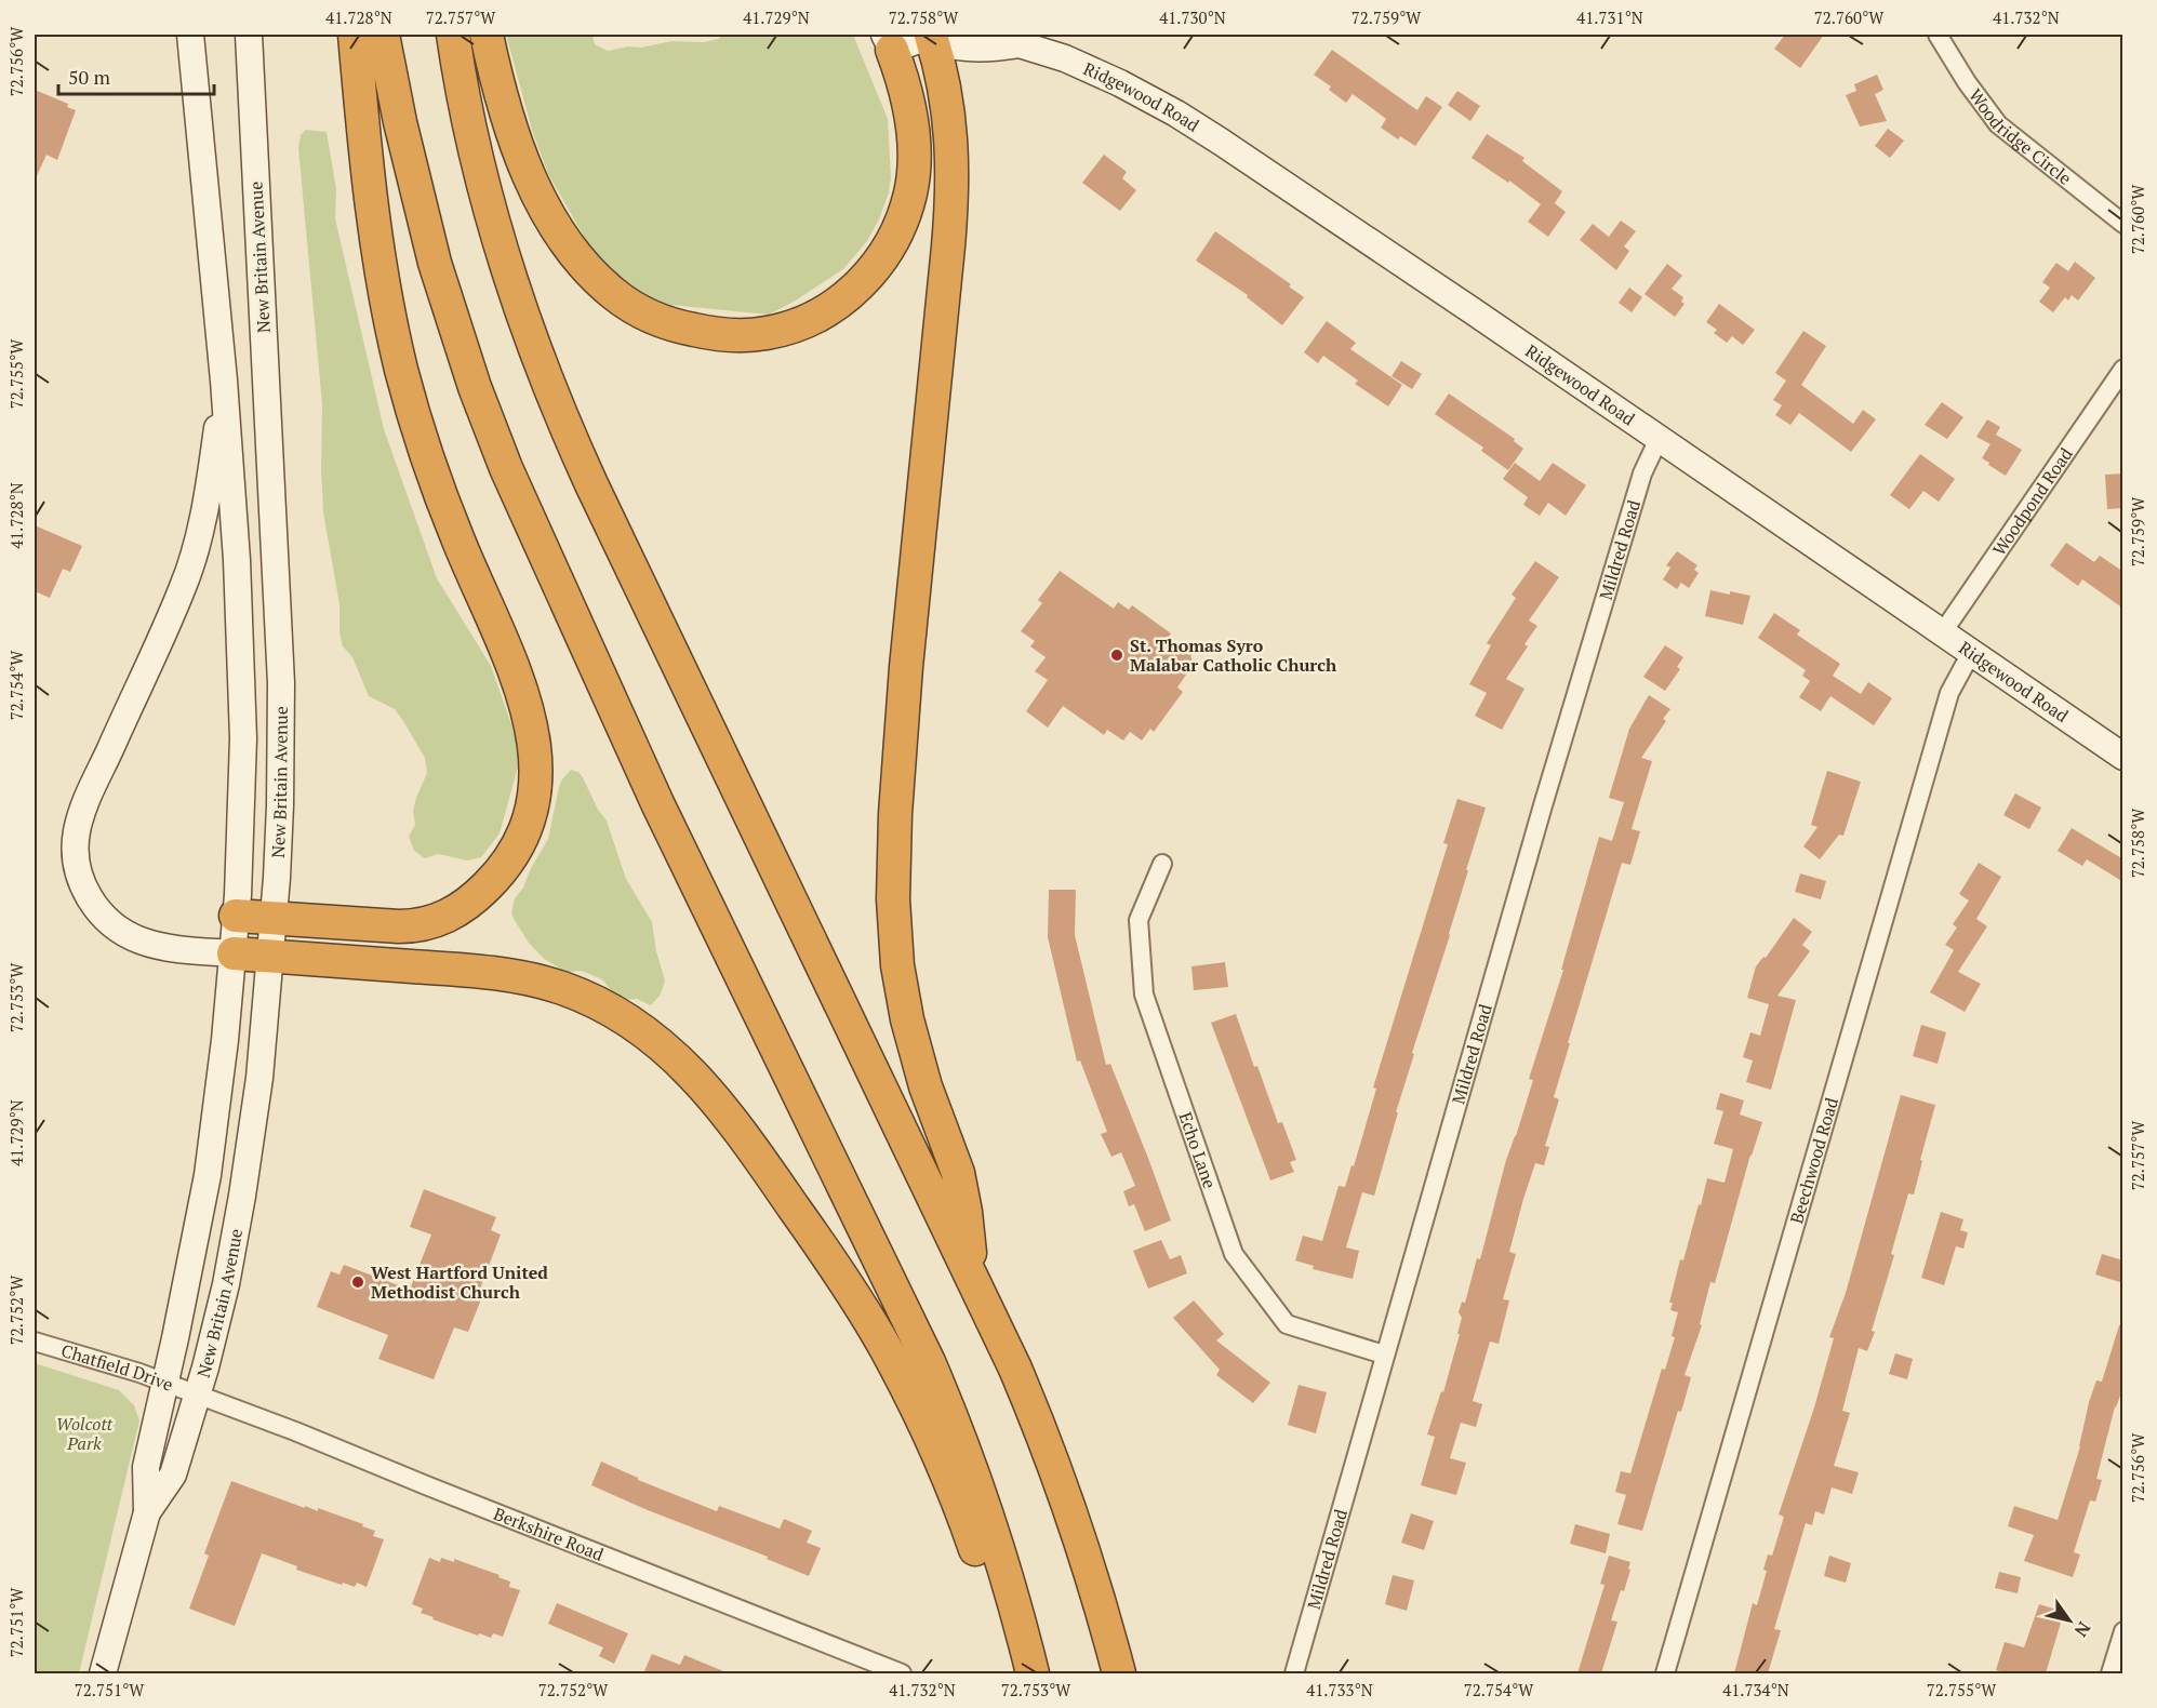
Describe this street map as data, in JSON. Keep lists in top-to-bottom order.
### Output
{
  "streets": {
    "main road": ["Ridgewood Road", "New Britain Avenue"],
    "street": [
      "Woodridge Circle",
      "Woodpond Road",
      "Mildred Road",
      "Echo Lane",
      "Beechwood Road",
      "Chatfield Drive",
      "Berkshire Road"
    ]
  },
  "crossings": [
    ["Ridgewood Road", "Woodpond Road"],
    ["Ridgewood Road", "Mildred Road"],
    ["Ridgewood Road", "Beechwood Road"],
    ["New Britain Avenue", "Chatfield Drive"],
    ["New Britain Avenue", "Berkshire Road"],
    ["Mildred Road", "Echo Lane"],
    ["Chatfield Drive", "Berkshire Road"]
  ],
  "parks": ["Wolcott Park"],
  "places": ["St. Thomas Syro Malabar Catholic Church", "West Hartford United Methodist Church"],
  "scale_bar": "50 m",
  "north": "bottom right",
  "coordinates": [
    "41.728°N",
    "72.757°W",
    "41.729°N",
    "72.758°W",
    "41.730°N",
    "72.759°W",
    "41.731°N",
    "72.760°W",
    "41.732°N",
    "72.756°W",
    "72.755°W",
    "72.754°W",
    "72.753°W",
    "72.752°W",
    "72.751°W",
    "41.733°N",
    "41.734°N"
  ]
}
